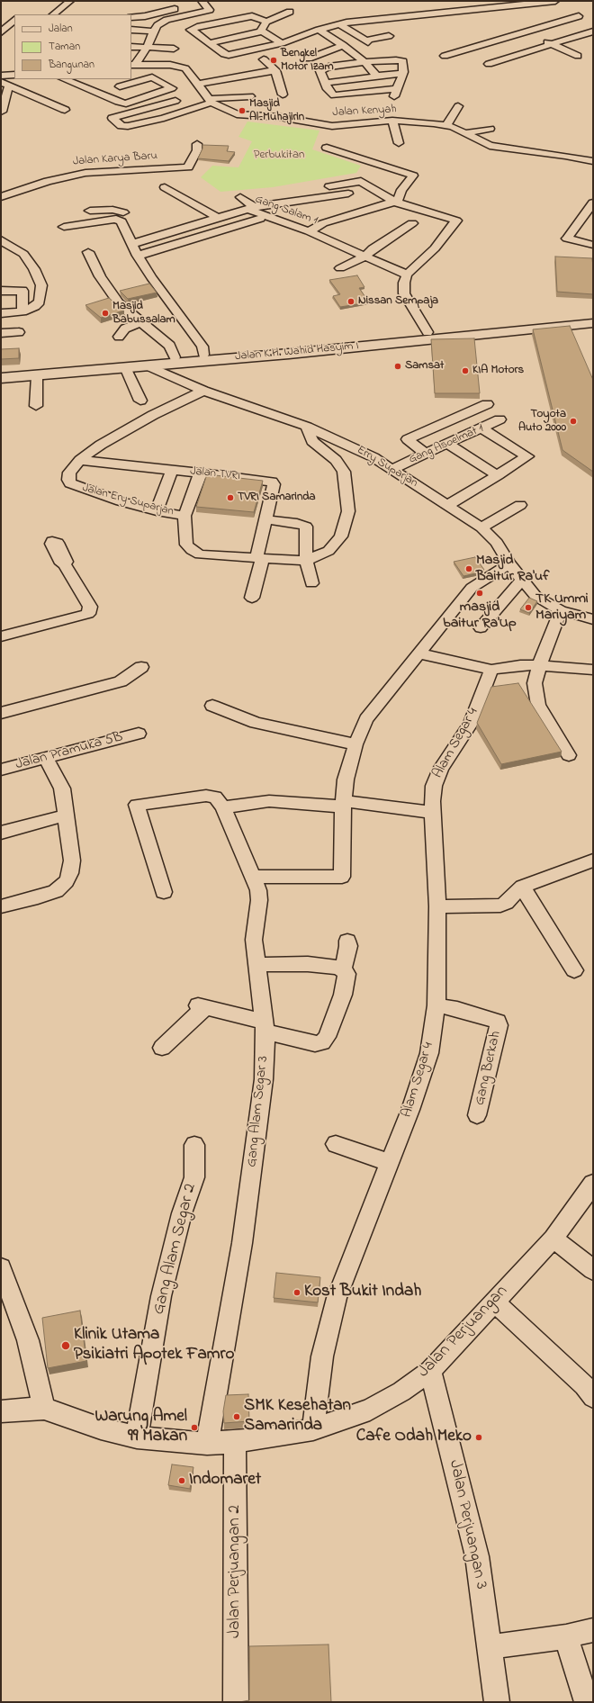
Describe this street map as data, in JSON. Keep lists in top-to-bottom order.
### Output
{
  "streets": {
    "main road": ["Jalan K.H. Wahid Hasyim I"],
    "street": [
      "Jalan Kenyah",
      "Jalan Karya Baru",
      "Gang Salam 1",
      "Gang Asoelmat 1",
      "Erry Suparjan",
      "Jalan TVRI",
      "Jalan Ery Suparjan",
      "Alam Segar 4",
      "Jalan Pramuka 5B",
      "Gang Berkah",
      "Gang Alam Segar 3",
      "Gang Alam Segar 2",
      "Jalan Perjuangan",
      "Jalan Perjuangan 3",
      "Jalan Perjuangan 2"
    ]
  },
  "crossings": [
    ["Jalan K.H. Wahid Hasyim I", "Erry Suparjan"],
    ["Gang Asoelmat 1", "Erry Suparjan"],
    ["Erry Suparjan", "Jalan Ery Suparjan"],
    ["Jalan TVRI", "Jalan Ery Suparjan"],
    ["Alam Segar 4", "Gang Berkah"],
    ["Alam Segar 4", "Jalan Perjuangan"],
    ["Gang Alam Segar 3", "Jalan Perjuangan"],
    ["Gang Alam Segar 2", "Jalan Perjuangan"],
    ["Jalan Perjuangan", "Jalan Perjuangan 3"],
    ["Jalan Perjuangan", "Jalan Perjuangan 2"]
  ],
  "parks": ["Perbukitan"],
  "places": [
    "Bengkel Motor Izam",
    "Masjid Al-Muhajirin",
    "Nissan Sempaja",
    "Masjid Babussalam",
    "Samsat",
    "KIA Motors",
    "Toyota Auto 2000",
    "TVRI Samarinda",
    "Masjid Baitur Ra'uf",
    "masjid baitur Ra'Up",
    "TK Ummi Mariyam",
    "Kost Bukit Indah",
    "Klinik Utama Psikiatri Apotek Famro",
    "SMK Kesehatan Samarinda",
    "Warung Amel 99 Makan",
    "Cafe Odah Meko",
    "Indomaret"
  ],
  "legend": ["Jalan", "Taman", "Bangunan"]
}
